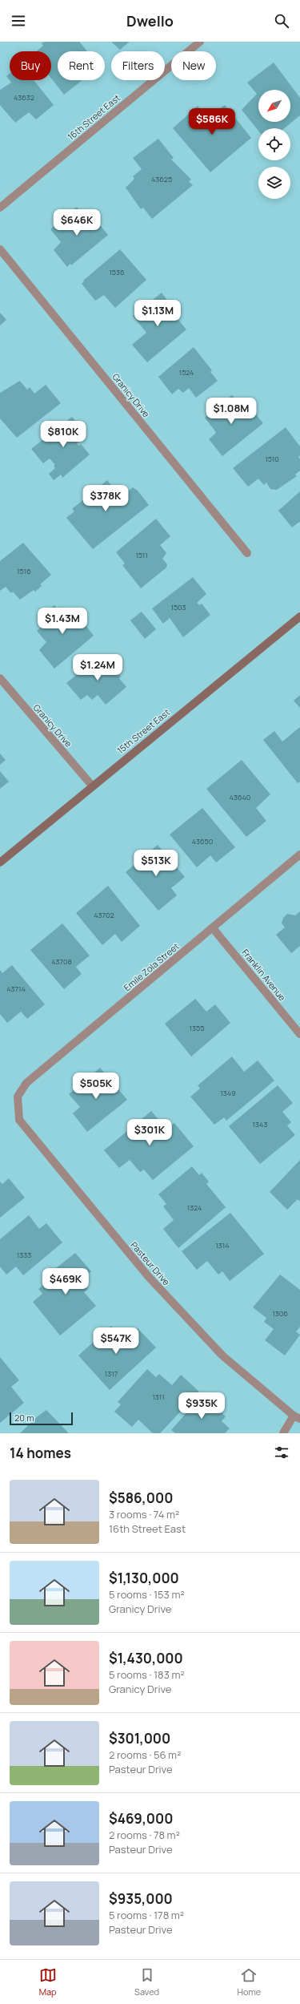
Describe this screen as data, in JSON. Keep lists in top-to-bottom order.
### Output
{
  "streets": {
    "street": [
      "16th Street East",
      "Granicy Drive",
      "15th Street East",
      "Emile Zola Street",
      "Franklin Avenue",
      "Pasteur Drive"
    ]
  },
  "crossings": [
    ["Granicy Drive", "15th Street East"],
    ["Emile Zola Street", "Franklin Avenue"],
    ["Emile Zola Street", "Pasteur Drive"]
  ],
  "house_numbers": [
    "43632",
    "43625",
    "1536",
    "1524",
    "1510",
    "1511",
    "1516",
    "1503",
    "43640",
    "43650",
    "43702",
    "43708",
    "43714",
    "1355",
    "1349",
    "1343",
    "1324",
    "1314",
    "1333",
    "1306",
    "1317",
    "1311"
  ],
  "scale_bar": "20 m",
  "north": "bottom left",
  "page": {
    "header": "Dwello",
    "chip": [
      "Buy",
      "Rent",
      "Filters",
      "New"
    ],
    "price": [
      "$586K",
      "$646K",
      "$1.13M",
      "$1.08M",
      "$810K",
      "$378K",
      "$1.43M",
      "$1.24M",
      "$513K",
      "$505K",
      "$301K",
      "$469K",
      "$547K",
      "$935K"
    ],
    "scale": "20 m",
    "heading": "14 homes",
    "list": [
      {
        "name": "$586,000",
        "note": "3 rooms · 74 m² · 16th Street East"
      },
      {
        "name": "$1,130,000",
        "note": "5 rooms · 153 m² · Granicy Drive"
      },
      {
        "name": "$1,430,000",
        "note": "5 rooms · 183 m² · Granicy Drive"
      },
      {
        "name": "$301,000",
        "note": "2 rooms · 56 m² · Pasteur Drive"
      },
      {
        "name": "$469,000",
        "note": "2 rooms · 78 m² · Pasteur Drive"
      },
      {
        "name": "$935,000",
        "note": "5 rooms · 178 m² · Pasteur Drive"
      }
    ],
    "tabs": ["Map", "Saved", "Home"]
  }
}
